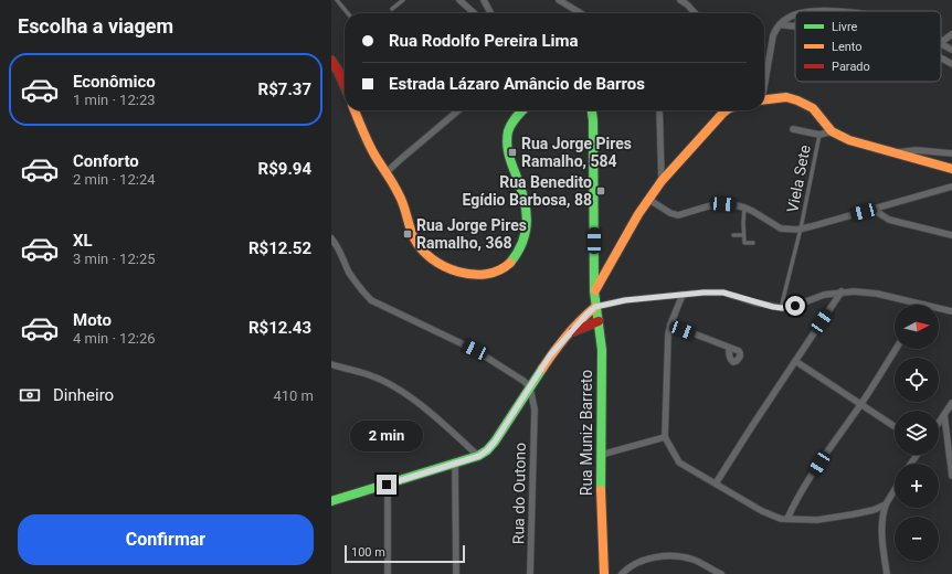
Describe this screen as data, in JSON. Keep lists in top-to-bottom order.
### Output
{
  "streets": {
    "street": ["Rua Muniz Barreto", "Rua do Outono"],
    "lane": ["Viela Sete"]
  },
  "places": {
    "transit": ["Rua Jorge Pires Ramalho, 584", "Rua Benedito Egídio Barbosa, 88", "Rua Jorge Pires Ramalho, 368"]
  },
  "legend": ["Livre", "Lento", "Parado"],
  "scale_bar": "100 m",
  "north": "right",
  "page": {
    "heading": "Escolha a viagem",
    "banner": ["Rua Rodolfo Pereira Lima", "Estrada Lázaro Amâncio de Barros"],
    "list": [
      {
        "name": "Econômico",
        "note": "1 min · 12:23",
        "value": "R$7.37"
      },
      {
        "name": "Conforto",
        "note": "2 min · 12:24",
        "value": "R$9.94"
      },
      {
        "name": "XL",
        "note": "3 min · 12:25",
        "value": "R$12.52"
      },
      {
        "name": "Moto",
        "note": "4 min · 12:26",
        "value": "R$12.43"
      }
    ],
    "map_buttons": ["+", "−"],
    "pay": ["Dinheiro", "410 m"],
    "bubble": "2 min",
    "buttons": "Confirmar",
    "scale": "100 m"
  }
}
